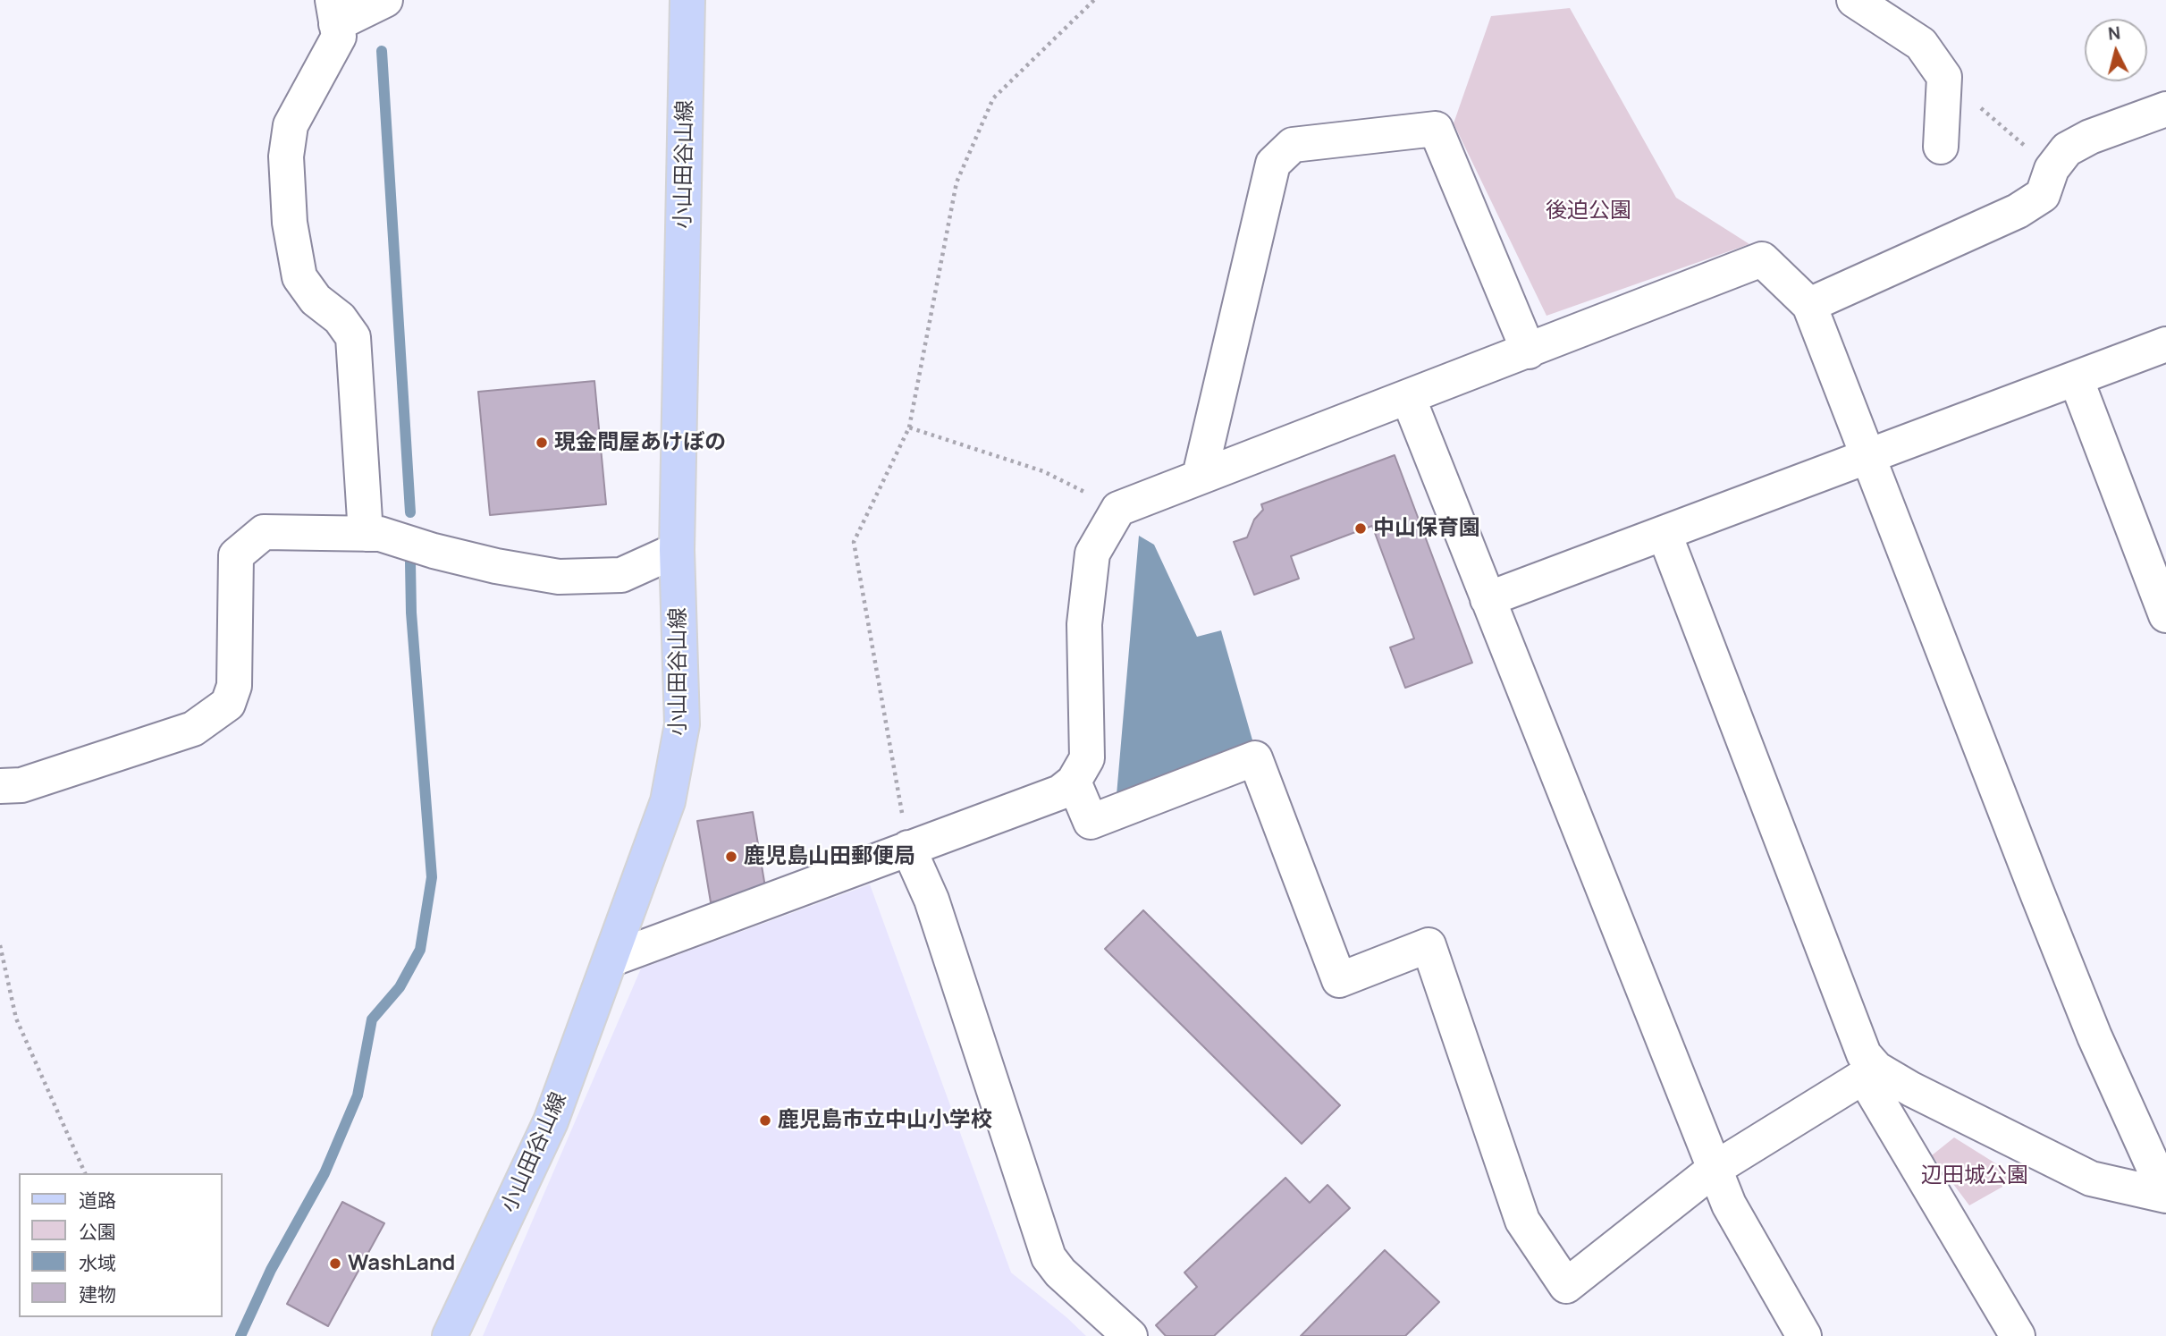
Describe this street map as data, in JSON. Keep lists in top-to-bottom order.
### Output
{
  "streets": {
    "main road": ["小山田谷山線"]
  },
  "parks": ["後迫公園", "辺田城公園"],
  "places": [
    "現金問屋あけぼの",
    "中山保育園",
    "鹿児島山田郵便局",
    "鹿児島市立中山小学校",
    "WashLand"
  ],
  "legend": [
    "道路",
    "公園",
    "水域",
    "建物"
  ],
  "north": "top"
}
